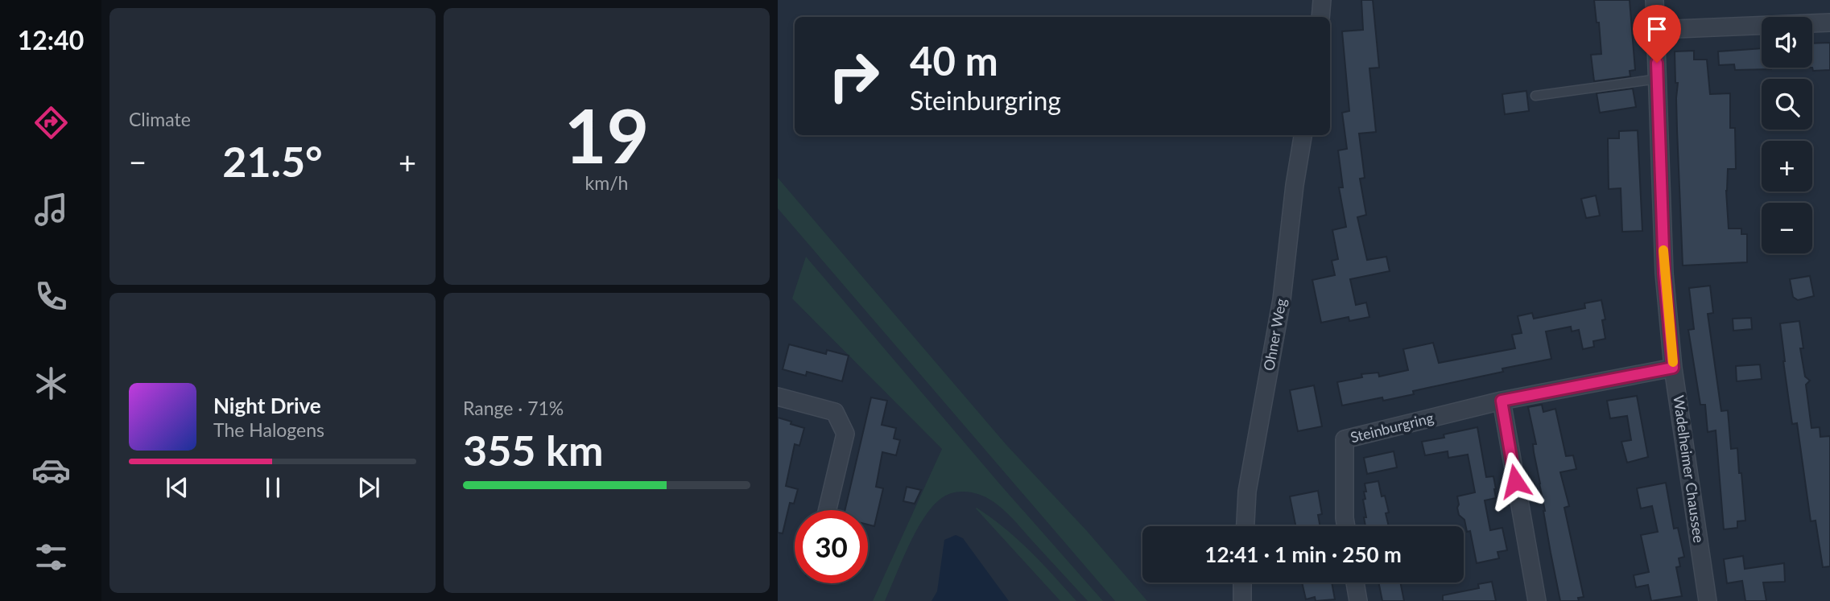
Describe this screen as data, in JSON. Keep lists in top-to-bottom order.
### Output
{
  "streets": {
    "street": ["Ohner Weg", "Steinburgring", "Wadelheimer Chaussee"]
  },
  "crossings": [
    ["Steinburgring", "Wadelheimer Chaussee"]
  ],
  "page": {
    "tabs": "12:40",
    "tile": [
      "Climate",
      ["19", "km/h"],
      ["Range · 71%", "355 km"]
    ],
    "map_buttons": ["+", "−"],
    "turn": ["40 m", "Steinburgring"],
    "heat": ["−", "21.5°", "+"],
    "song": ["Night Drive", "The Halogens"],
    "limit": "30",
    "trip": "12:41 · 1 min · 250 m"
  }
}
